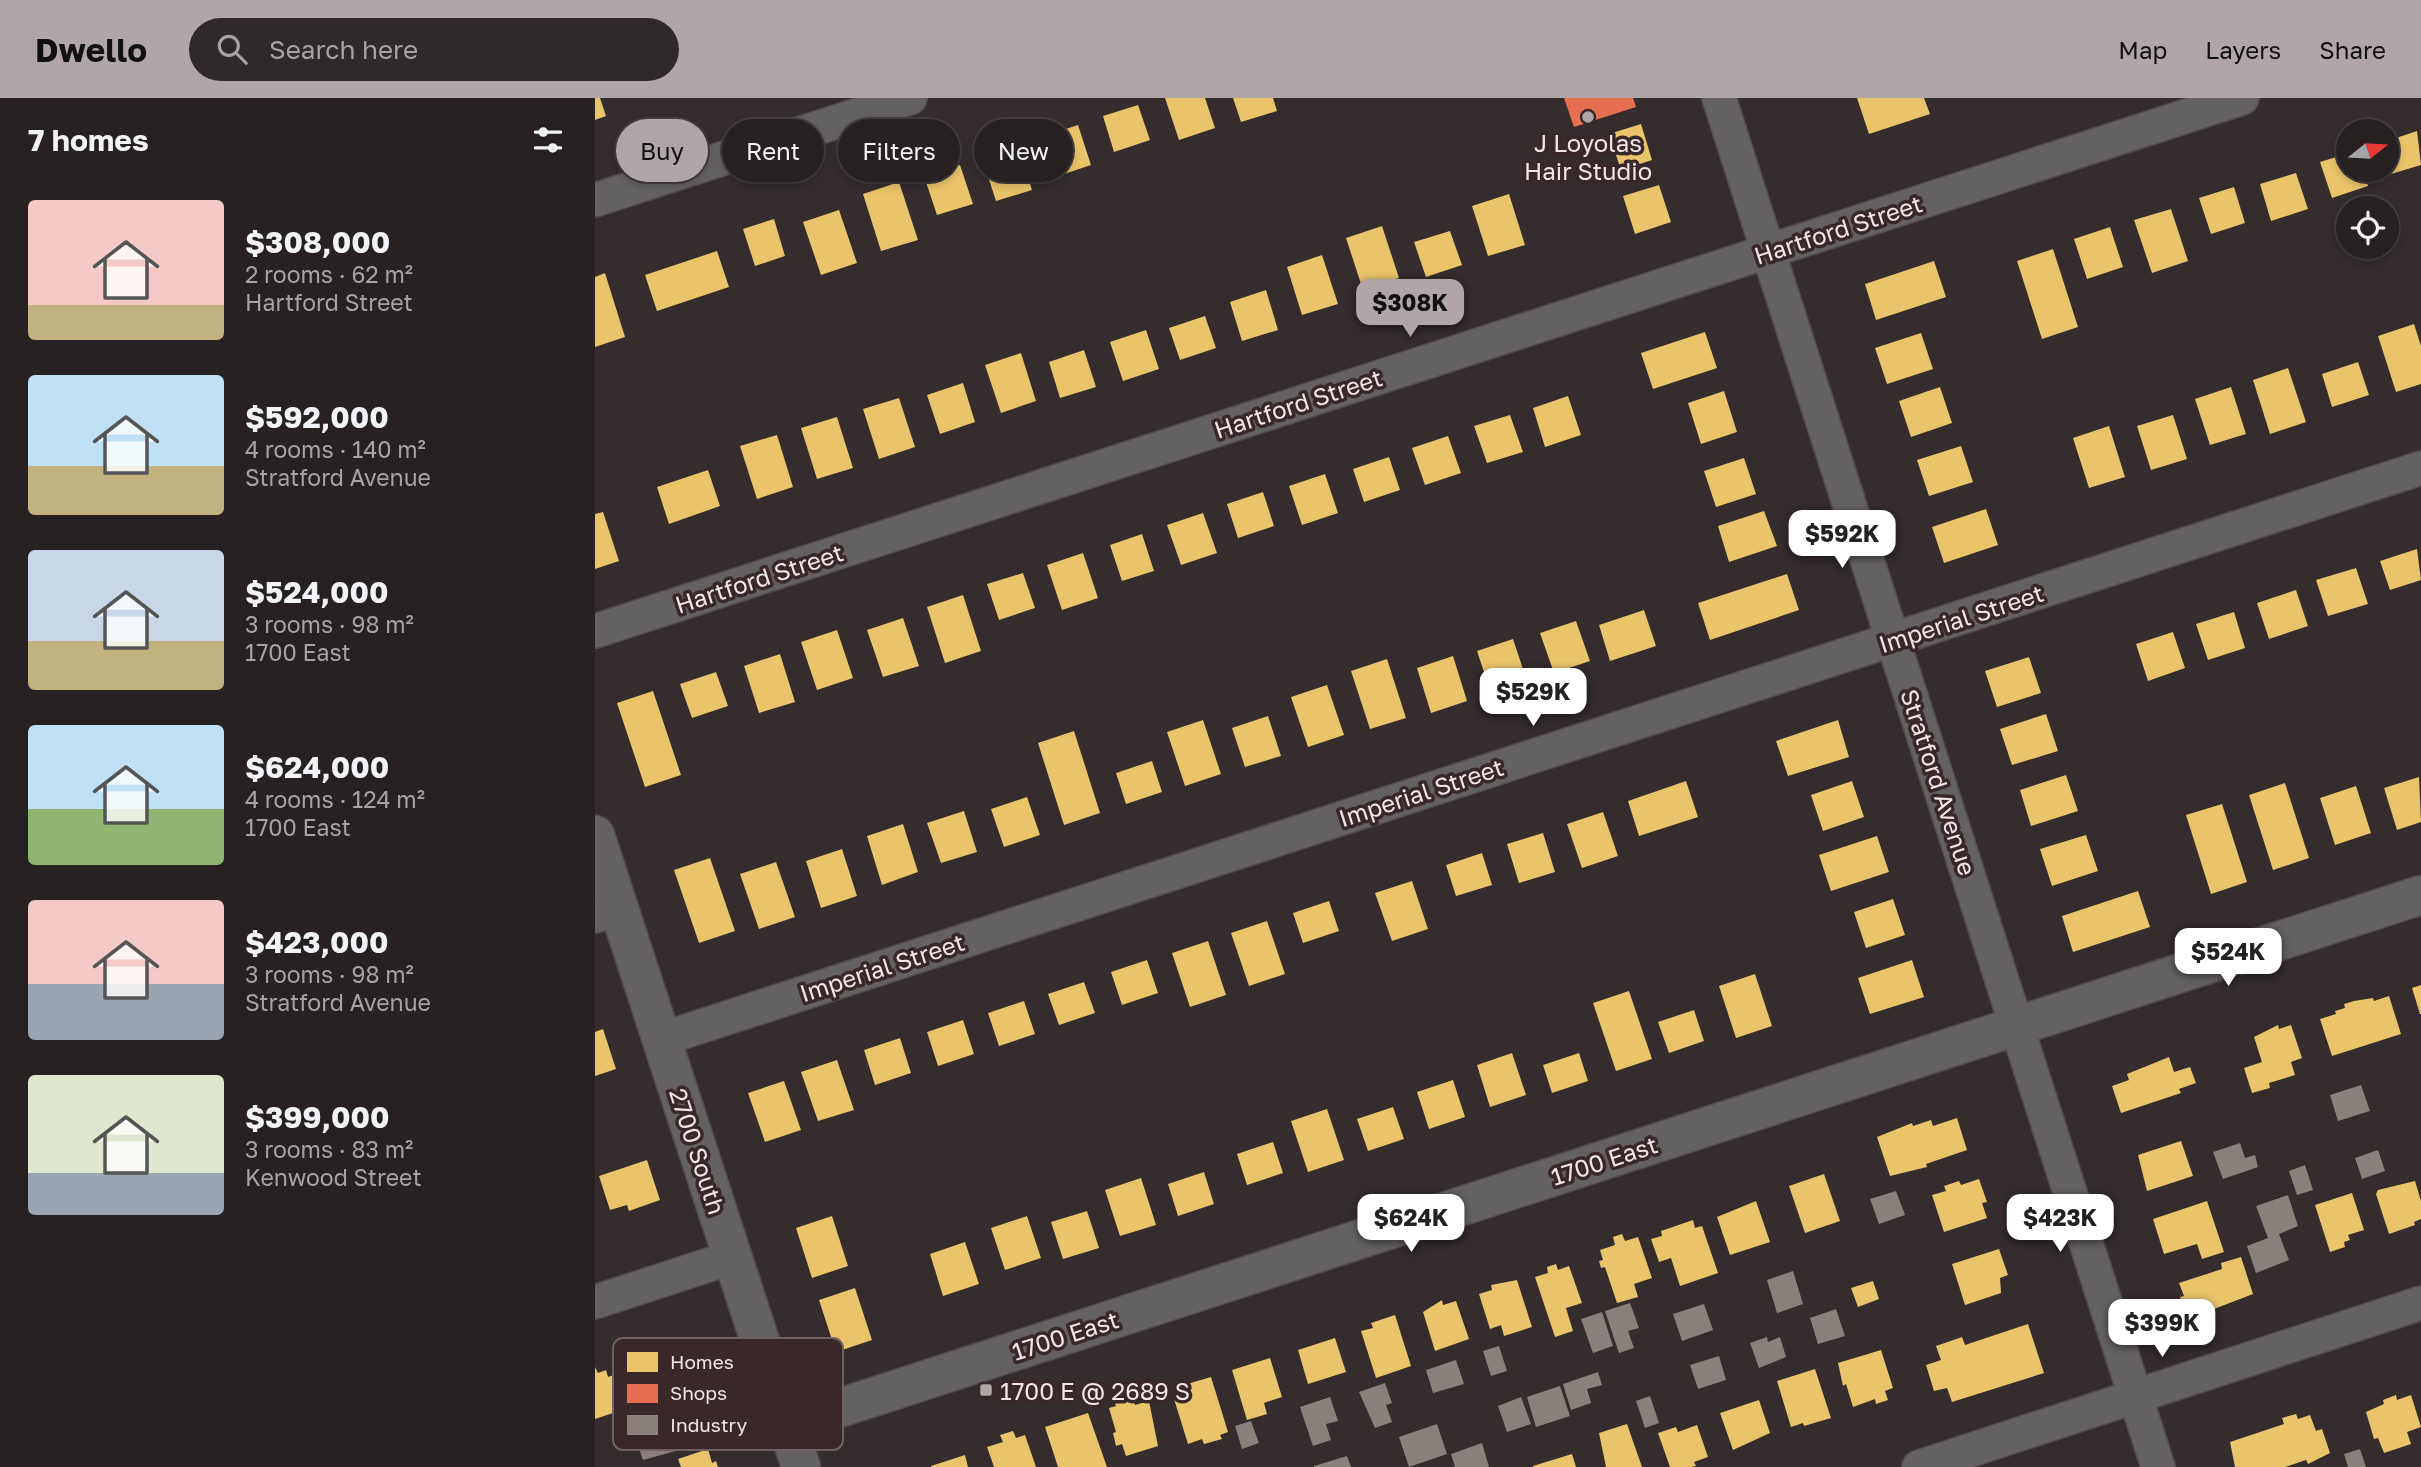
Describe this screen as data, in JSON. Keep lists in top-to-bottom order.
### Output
{
  "streets": {
    "street": [
      "Hartford Street",
      "Imperial Street",
      "Stratford Avenue",
      "2700 South",
      "1700 East"
    ]
  },
  "crossings": [
    ["Hartford Street", "Stratford Avenue"],
    ["Imperial Street", "Stratford Avenue"],
    ["Imperial Street", "2700 South"],
    ["Stratford Avenue", "1700 East"]
  ],
  "places": {
    "other": ["J Loyolas Hair Studio"],
    "transit": ["1700 E @ 2689 S"]
  },
  "legend": ["Homes", "Shops", "Industry"],
  "north": "right",
  "page": {
    "header": "Dwello",
    "search": "Search here",
    "nav": ["Map", "Layers", "Share"],
    "heading": "7 homes",
    "chip": [
      "Buy",
      "Rent",
      "Filters",
      "New"
    ],
    "list": [
      {
        "name": "$308,000",
        "note": "2 rooms · 62 m² · Hartford Street"
      },
      {
        "name": "$592,000",
        "note": "4 rooms · 140 m² · Stratford Avenue"
      },
      {
        "name": "$524,000",
        "note": "3 rooms · 98 m² · 1700 East"
      },
      {
        "name": "$624,000",
        "note": "4 rooms · 124 m² · 1700 East"
      },
      {
        "name": "$423,000",
        "note": "3 rooms · 98 m² · Stratford Avenue"
      },
      {
        "name": "$399,000",
        "note": "3 rooms · 83 m² · Kenwood Street"
      }
    ],
    "price": [
      "$308K",
      "$592K",
      "$529K",
      "$524K",
      "$624K",
      "$423K",
      "$399K"
    ]
  }
}
